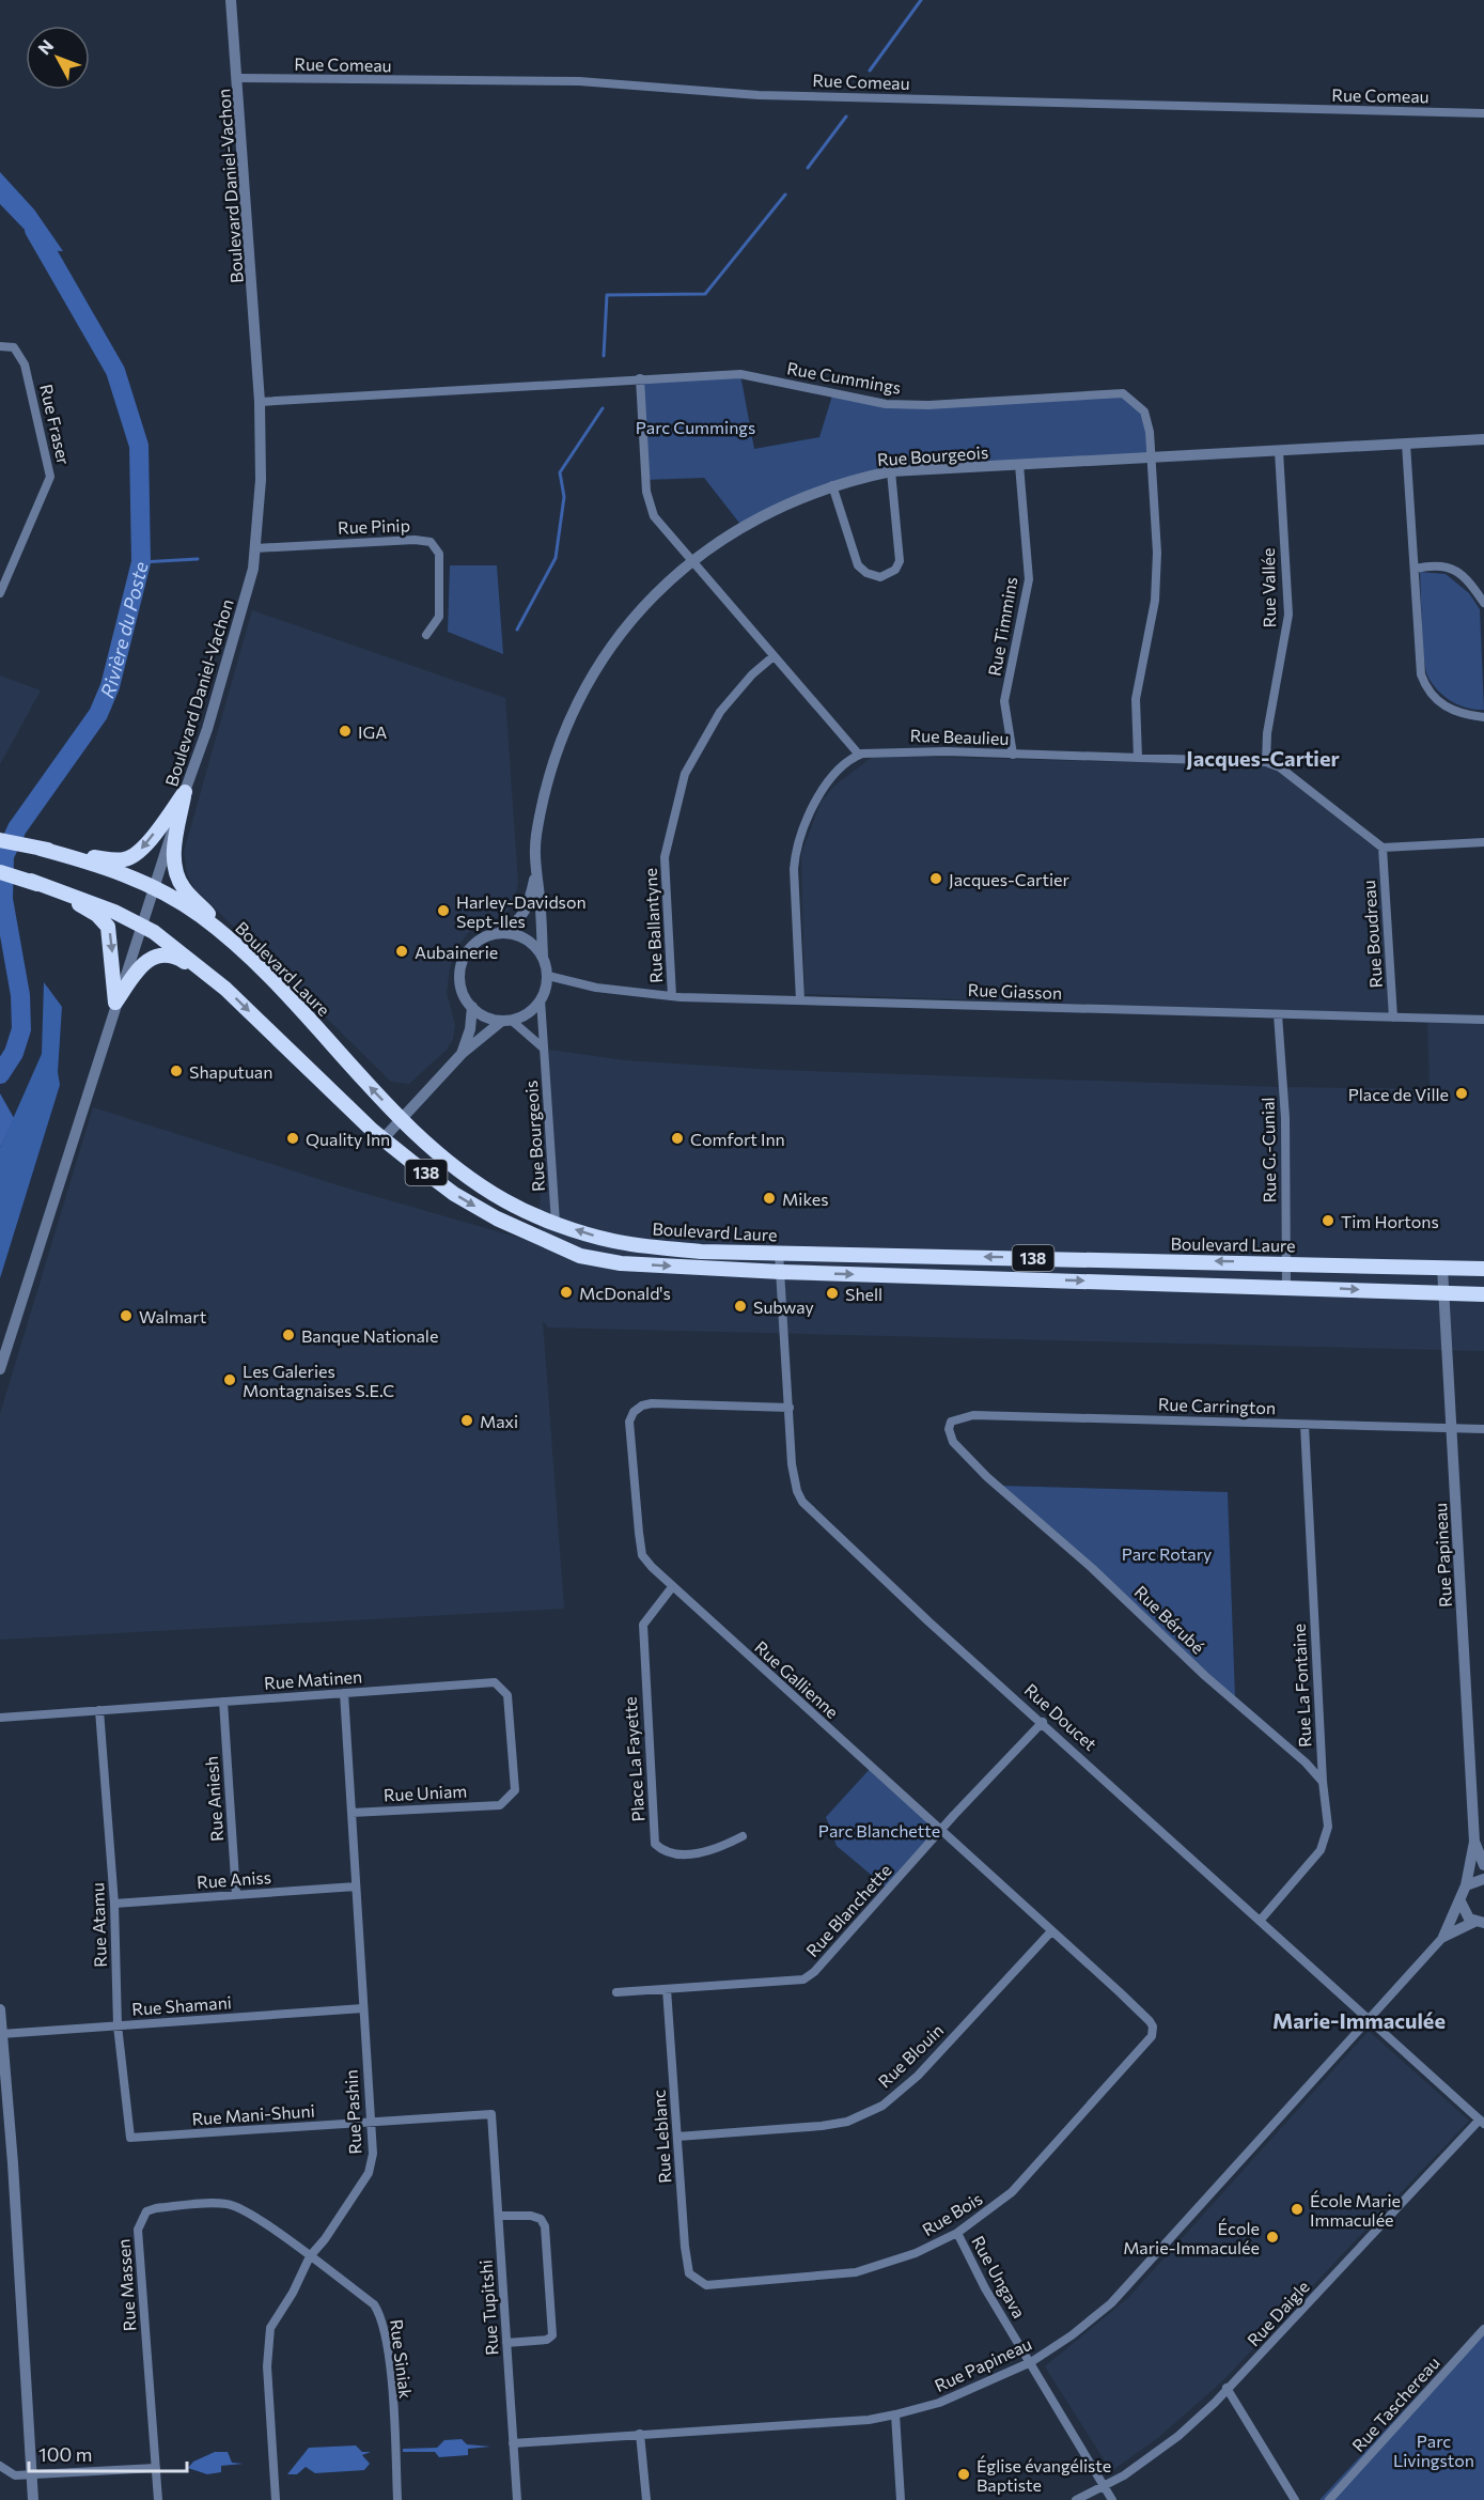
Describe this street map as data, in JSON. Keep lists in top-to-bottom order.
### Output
{
  "streets": {
    "highway": ["Boulevard Laure", "138"],
    "street": [
      "Rue Comeau",
      "Boulevard Daniel-Vachon",
      "Rue Cummings",
      "Rue Fraser",
      "Rue Bourgeois",
      "Rue Pinip",
      "Rue Vallée",
      "Rue Timmins",
      "Rue Beaulieu",
      "Rue Ballantyne",
      "Rue Boudreau",
      "Rue Giasson",
      "Rue G.-Cunial",
      "Rue Carrington",
      "Rue Papineau",
      "Rue Bérubé",
      "Rue Matinen",
      "Rue Gallienne",
      "Rue La Fontaine",
      "Rue Doucet",
      "Place La Fayette",
      "Rue Uniam",
      "Rue Aniesh",
      "Rue Aniss",
      "Rue Blanchette",
      "Rue Atamu",
      "Rue Shamani",
      "Rue Blouin",
      "Rue Pashin",
      "Rue Mani-Shuni",
      "Rue Leblanc",
      "Rue Bois",
      "Rue Ungava",
      "Rue Massen",
      "Rue Tupitshi",
      "Rue Daigle",
      "Rue Siniak",
      "Rue Taschereau"
    ]
  },
  "crossings": [
    ["Rue Comeau", "Boulevard Daniel-Vachon"],
    ["Boulevard Daniel-Vachon", "Rue Cummings"],
    ["Boulevard Daniel-Vachon", "Rue Pinip"],
    ["Boulevard Daniel-Vachon", "Boulevard Laure"],
    ["Boulevard Daniel-Vachon", "138"],
    ["Rue Cummings", "Rue Bourgeois"],
    ["Rue Cummings", "Rue Beaulieu"],
    ["Rue Bourgeois", "Rue Vallée"],
    ["Rue Bourgeois", "Rue Timmins"],
    ["Rue Bourgeois", "Boulevard Laure"],
    ["Rue Bourgeois", "Rue Giasson"],
    ["Rue Vallée", "Rue Beaulieu"],
    ["Rue Timmins", "Rue Beaulieu"],
    ["Rue Beaulieu", "Rue Boudreau"],
    ["Rue Ballantyne", "Rue Giasson"],
    ["Rue Boudreau", "Rue Giasson"],
    ["Boulevard Laure", "Rue G.-Cunial"],
    ["Boulevard Laure", "138"],
    ["Boulevard Laure", "Rue Papineau"],
    ["Boulevard Laure", "Rue Doucet"],
    ["Rue Giasson", "Rue G.-Cunial"],
    ["Rue G.-Cunial", "138"],
    ["138", "Rue Papineau"],
    ["138", "Rue Doucet"],
    ["Rue Carrington", "Rue Papineau"],
    ["Rue Carrington", "Rue Bérubé"],
    ["Rue Carrington", "Rue La Fontaine"],
    ["Rue Papineau", "Rue Doucet"],
    ["Rue Papineau", "Rue Ungava"],
    ["Rue Papineau", "Rue Tupitshi"],
    ["Rue Bérubé", "Rue La Fontaine"],
    ["Rue Matinen", "Rue Uniam"],
    ["Rue Matinen", "Rue Aniesh"],
    ["Rue Matinen", "Rue Atamu"],
    ["Rue Matinen", "Rue Pashin"],
    ["Rue Gallienne", "Rue Doucet"],
    ["Rue Gallienne", "Place La Fayette"],
    ["Rue Gallienne", "Rue Blanchette"],
    ["Rue Gallienne", "Rue Blouin"],
    ["Rue Gallienne", "Rue Bois"],
    ["Rue La Fontaine", "Rue Doucet"],
    ["Rue Doucet", "Rue Blanchette"],
    ["Rue Doucet", "Rue Daigle"],
    ["Rue Uniam", "Rue Pashin"],
    ["Rue Aniesh", "Rue Aniss"],
    ["Rue Aniss", "Rue Atamu"],
    ["Rue Aniss", "Rue Pashin"],
    ["Rue Blanchette", "Rue Leblanc"],
    ["Rue Atamu", "Rue Shamani"],
    ["Rue Atamu", "Rue Mani-Shuni"],
    ["Rue Shamani", "Rue Pashin"],
    ["Rue Blouin", "Rue Leblanc"],
    ["Rue Pashin", "Rue Mani-Shuni"],
    ["Rue Pashin", "Rue Massen"],
    ["Rue Pashin", "Rue Siniak"],
    ["Rue Mani-Shuni", "Rue Tupitshi"],
    ["Rue Leblanc", "Rue Bois"],
    ["Rue Bois", "Rue Ungava"],
    ["Rue Ungava", "Rue Daigle"],
    ["Rue Massen", "Rue Siniak"]
  ],
  "districts": ["Jacques-Cartier", "Marie-Immaculée"],
  "water": ["Rivière du Poste"],
  "parks": [
    "Parc Cummings",
    "Parc Rotary",
    "Parc Blanchette",
    "Parc Livingston"
  ],
  "places": [
    "IGA",
    "Jacques-Cartier",
    "Harley-Davidson Sept-Iles",
    "Aubainerie",
    "Shaputuan",
    "Place de Ville",
    "Quality Inn",
    "Comfort Inn",
    "Mikes",
    "Tim Hortons",
    "McDonald's",
    "Shell",
    "Subway",
    "Walmart",
    "Banque Nationale",
    "Les Galeries Montagnaises S.E.C",
    "Maxi",
    "École Marie Immaculée",
    "École Marie-Immaculée",
    "Église évangéliste Baptiste"
  ],
  "scale_bar": "100 m",
  "north": "top left"
}
